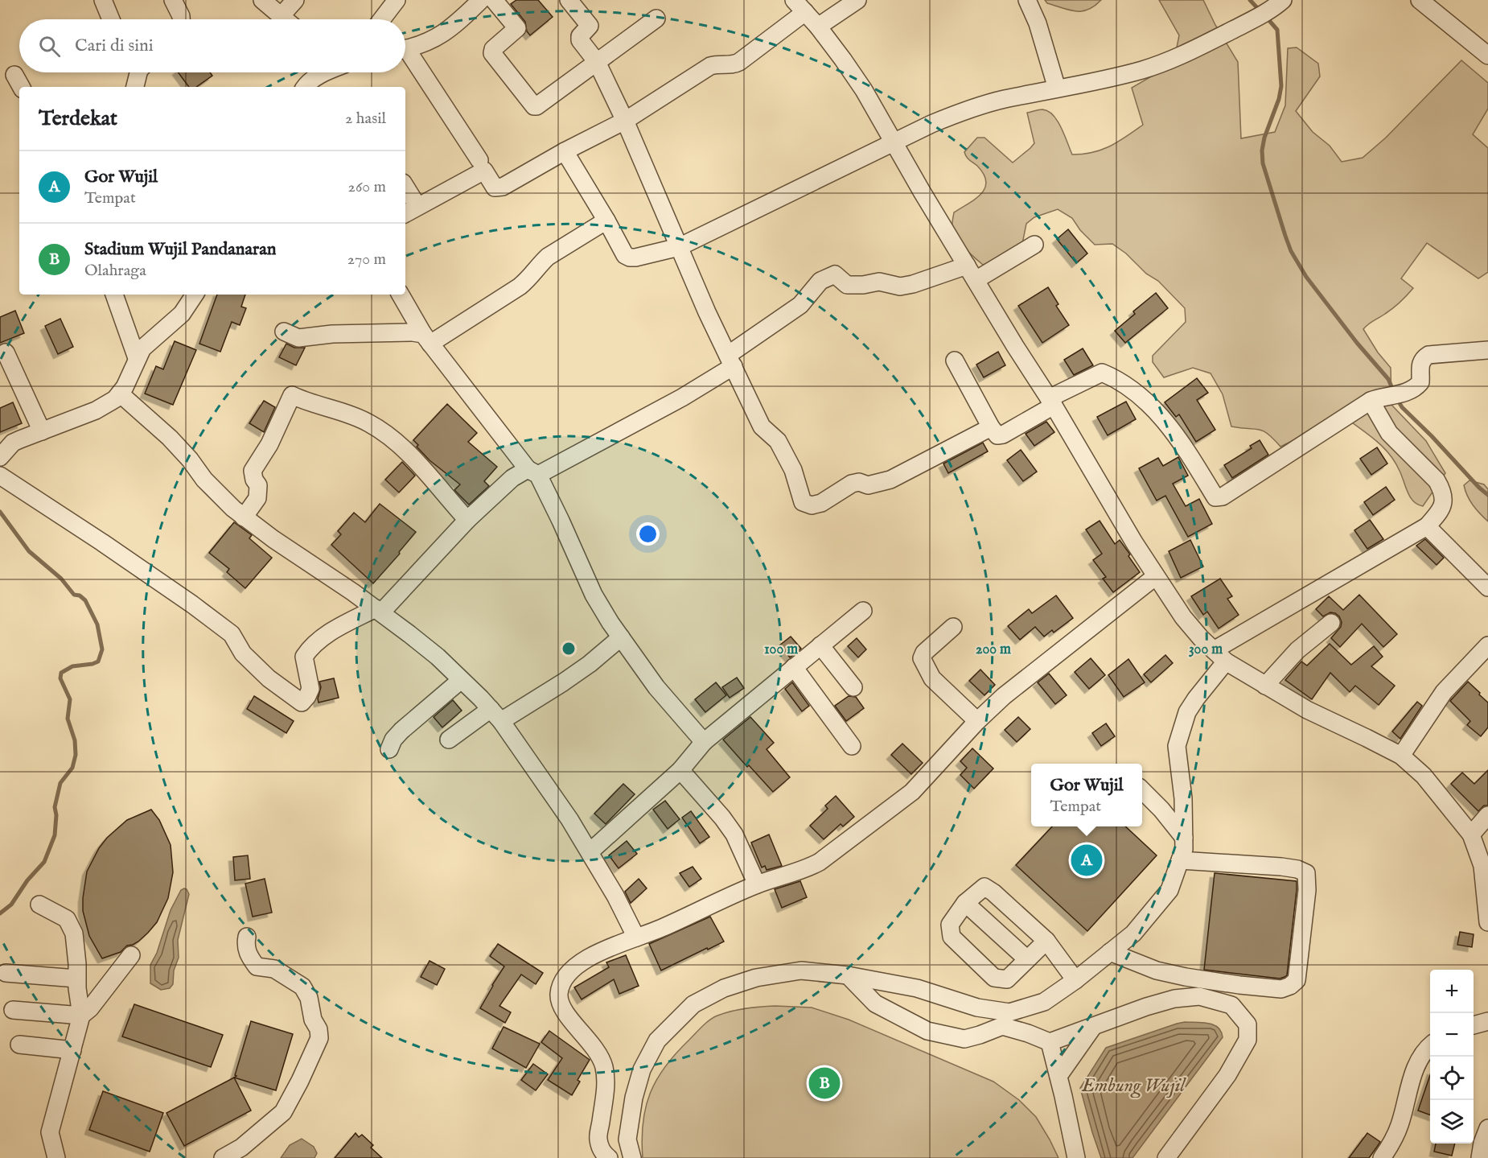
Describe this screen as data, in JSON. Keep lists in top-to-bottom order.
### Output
{
  "water": ["Embung Wujil"],
  "page": {
    "search": "Cari di sini",
    "heading": ["Terdekat", "2 hasil"],
    "list": [
      {
        "mark": "A",
        "name": "Gor Wujil",
        "note": "Tempat",
        "value": "260 m"
      },
      {
        "mark": "B",
        "name": "Stadium Wujil Pandanaran",
        "note": "Olahraga",
        "value": "270 m"
      }
    ],
    "popup": ["Gor Wujil", "Tempat"],
    "pins": ["A", "B"],
    "map_buttons": ["+", "−"]
  },
  "rings": ["100 m", "200 m", "300 m"]
}
